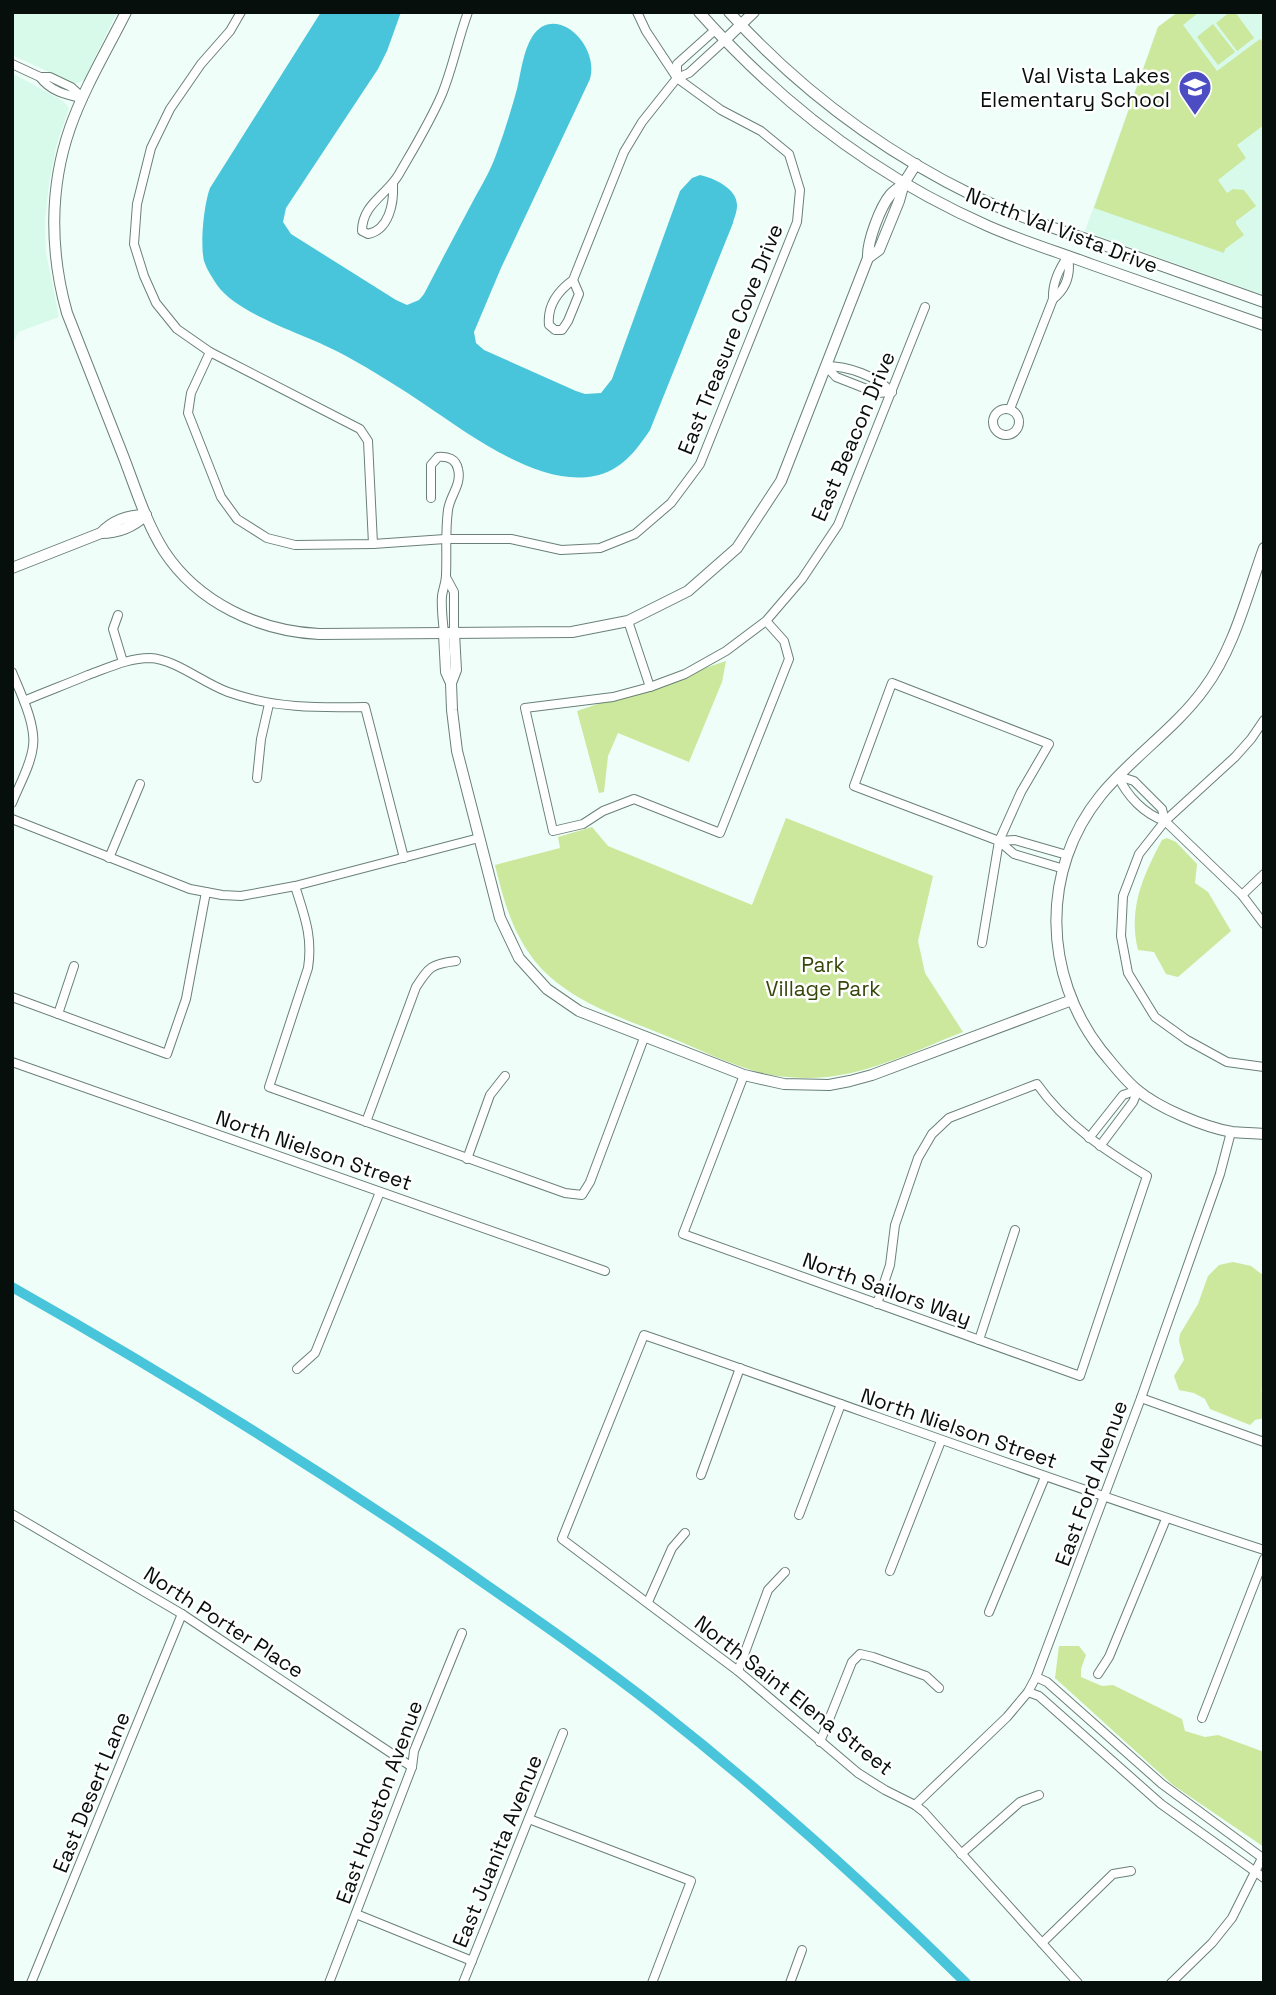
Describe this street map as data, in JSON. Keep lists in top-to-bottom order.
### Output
{
  "streets": {
    "street": [
      "North Val Vista Drive",
      "East Treasure Cove Drive",
      "East Beacon Drive",
      "North Nielson Street",
      "North Sailors Way",
      "East Ford Avenue",
      "North Porter Place",
      "North Saint Elena Street",
      "East Desert Lane",
      "East Houston Avenue",
      "East Juanita Avenue"
    ]
  },
  "crossings": [
    ["North Nielson Street", "East Ford Avenue"],
    ["North Nielson Street", "North Saint Elena Street"],
    ["East Ford Avenue", "North Saint Elena Street"],
    ["North Porter Place", "East Desert Lane"],
    ["North Porter Place", "East Houston Avenue"]
  ],
  "parks": ["Park Village Park"],
  "places": {
    "school or university": ["Val Vista Lakes Elementary School"]
  }
}
